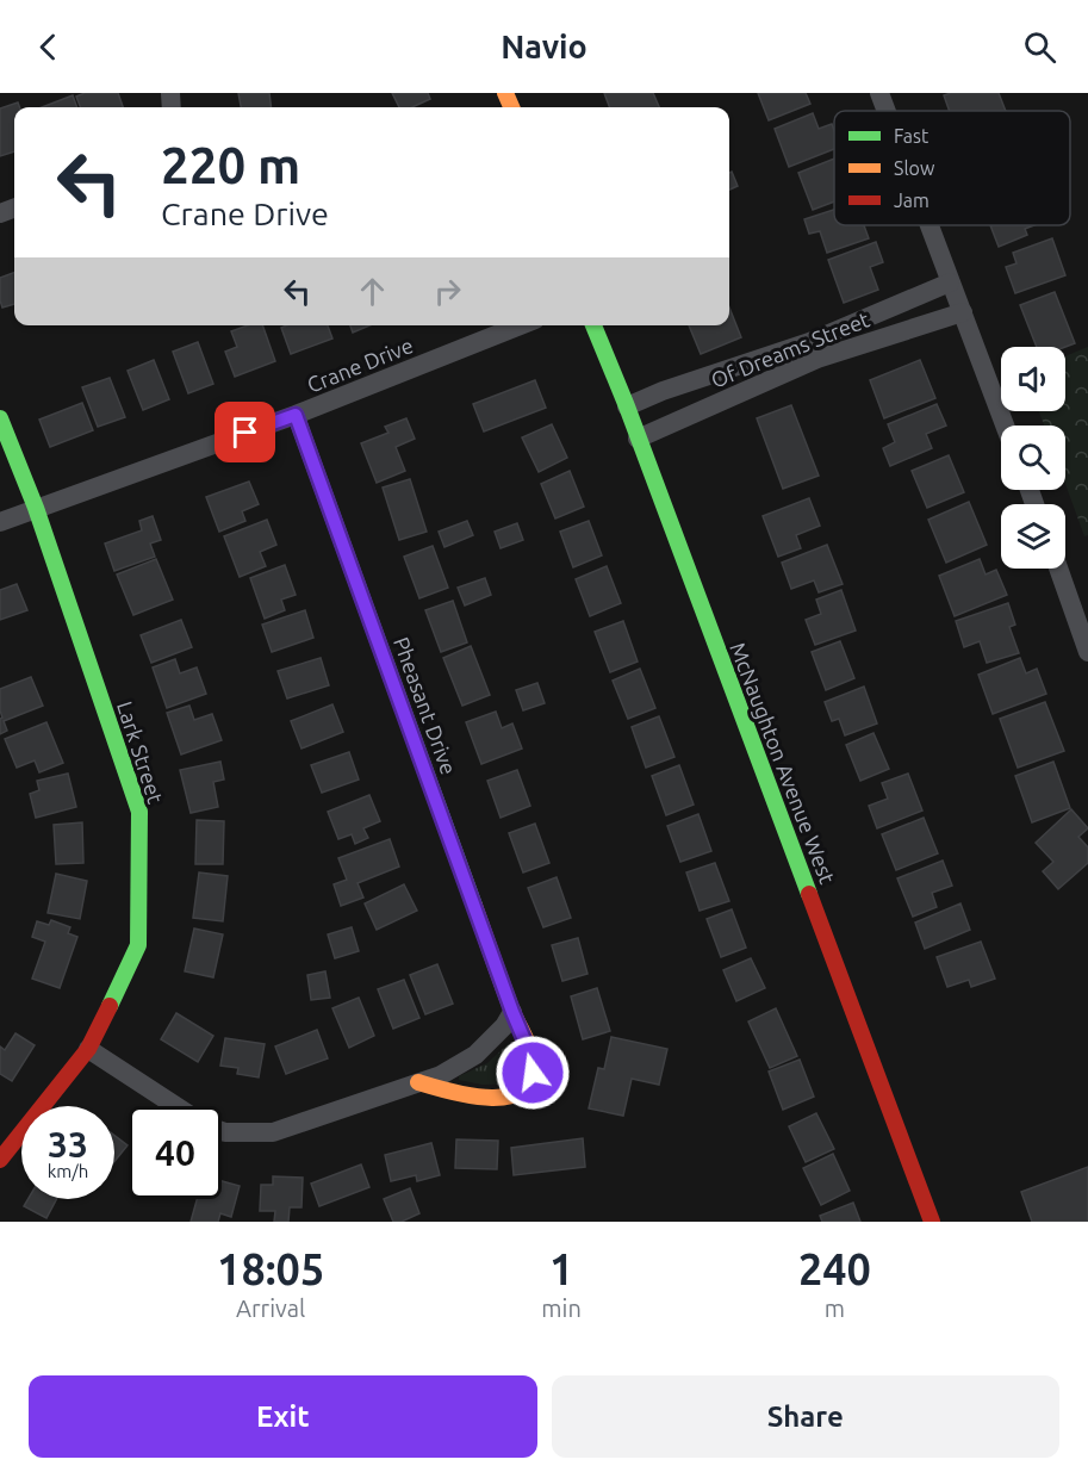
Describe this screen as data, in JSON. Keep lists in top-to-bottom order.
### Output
{
  "streets": {
    "street": [
      "Of Dreams Street",
      "Crane Drive",
      "Pheasant Drive",
      "Lark Street",
      "McNaughton Avenue West"
    ]
  },
  "crossings": [
    ["Of Dreams Street", "McNaughton Avenue West"],
    ["Crane Drive", "Pheasant Drive"],
    ["Crane Drive", "Lark Street"]
  ],
  "legend": ["Fast", "Slow", "Jam"],
  "page": {
    "header": "Navio",
    "turn": ["220 m", "Crane Drive"],
    "speed": "33 km/h",
    "limit": "40",
    "eta": [
      "18:05",
      "Arrival",
      "1",
      "min",
      "240",
      "m"
    ],
    "buttons": ["Exit", "Share"]
  }
}
